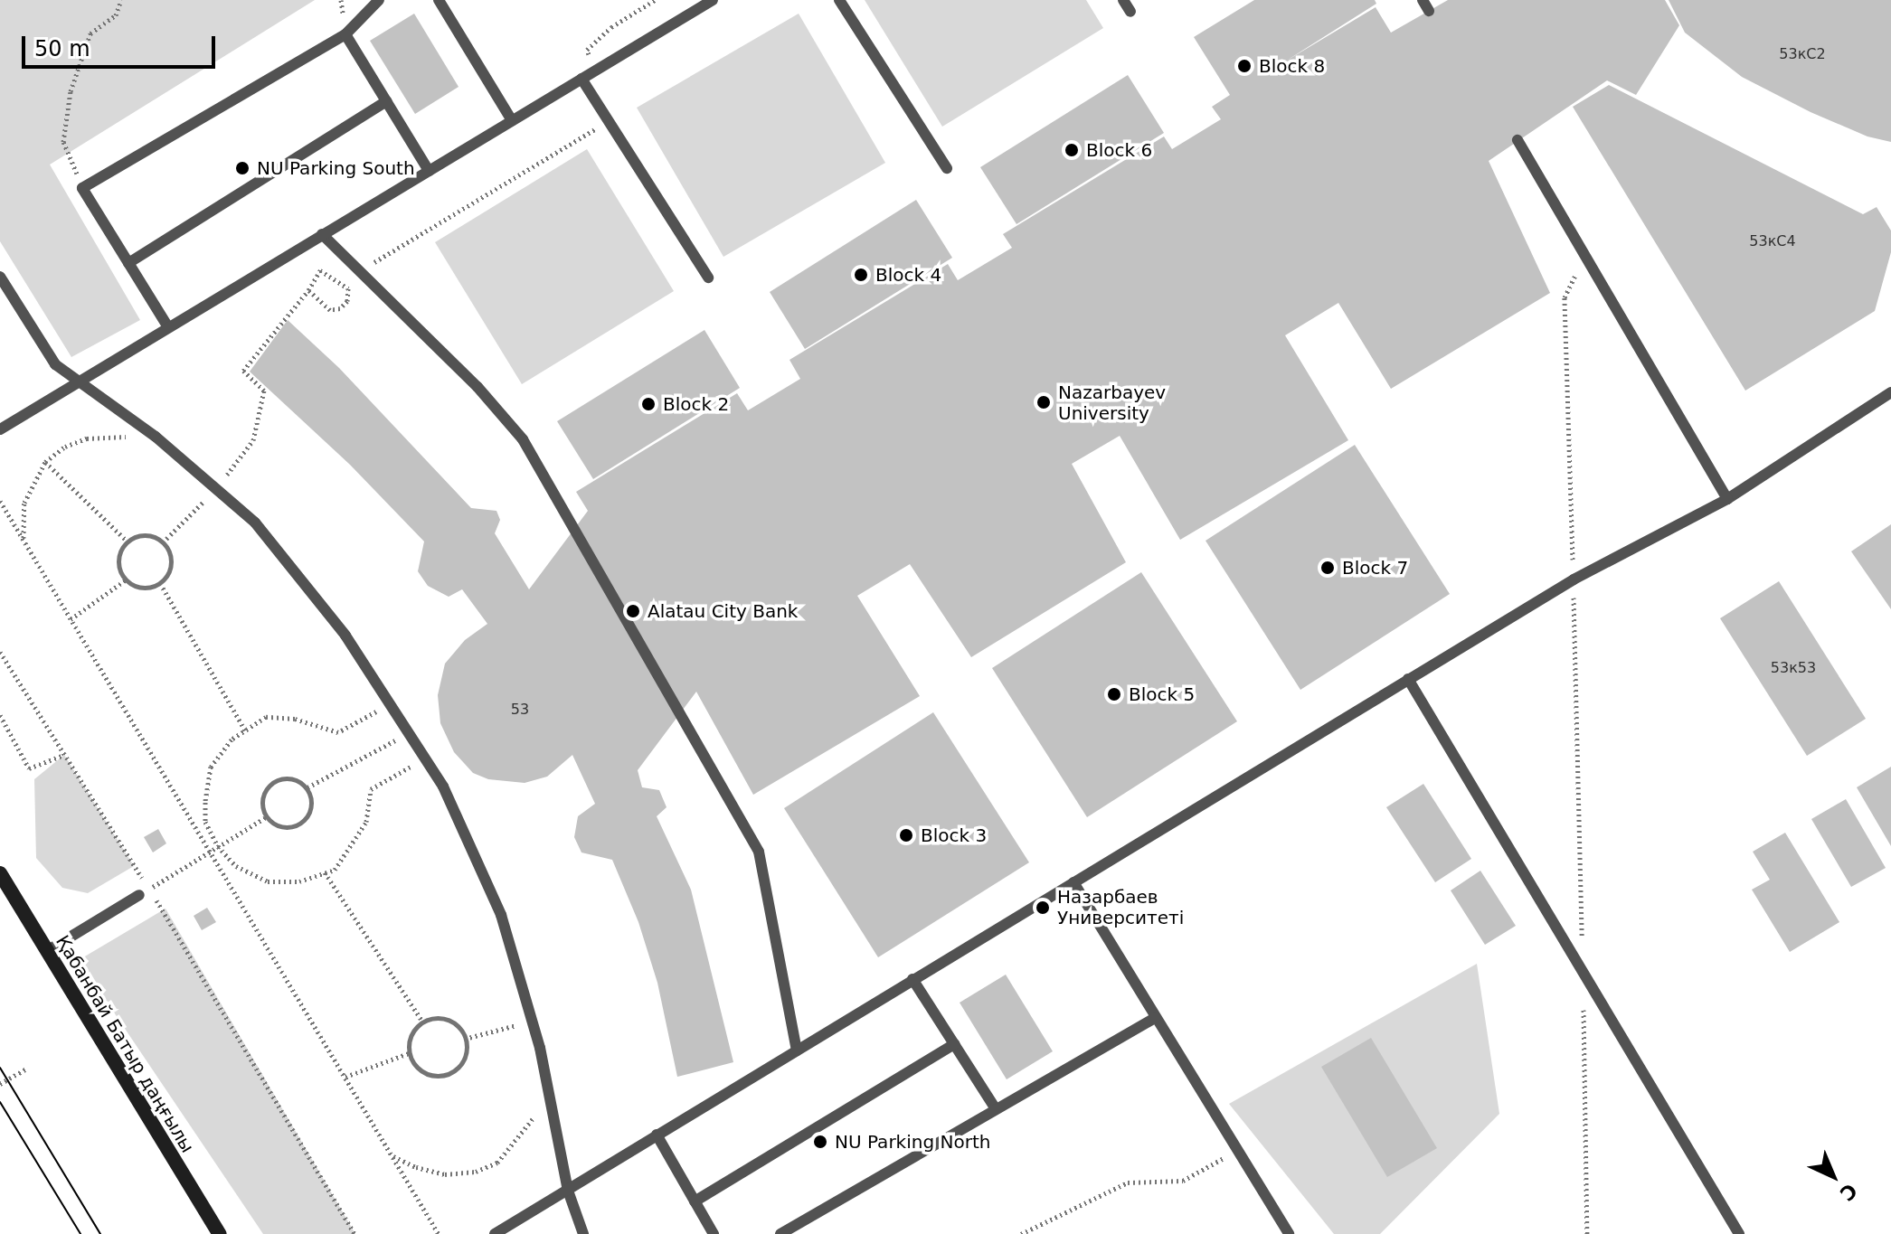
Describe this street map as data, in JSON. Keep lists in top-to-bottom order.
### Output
{
  "streets": {
    "main road": ["Қабанбай Батыр даңғылы"]
  },
  "places": [
    "Block 8",
    "Block 6",
    "NU Parking South",
    "Block 4",
    "Nazarbayev University",
    "Block 2",
    "Block 7",
    "Alatau City Bank",
    "Block 5",
    "Block 3",
    "Назарбаев Университеті",
    "NU Parking North"
  ],
  "house_numbers": [
    "53кС2",
    "53кС4",
    "53к53",
    "53"
  ],
  "scale_bar": "50 m",
  "north": "bottom right"
}
